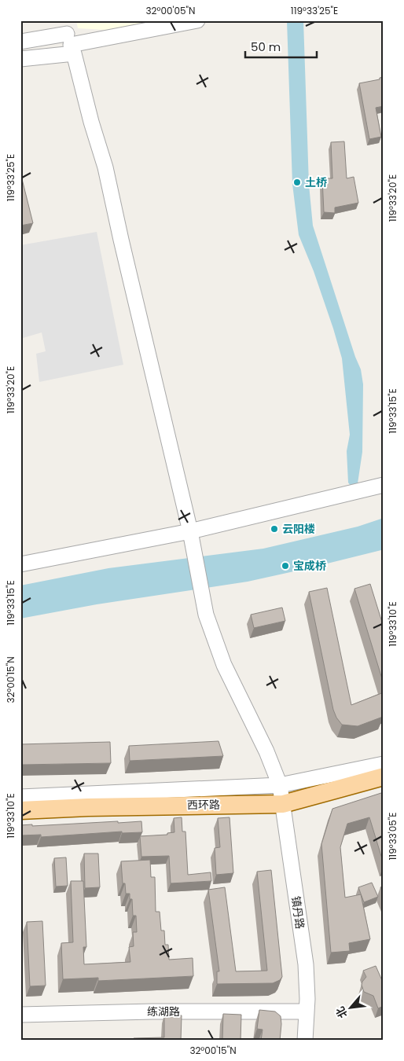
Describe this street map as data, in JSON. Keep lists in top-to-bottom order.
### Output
{
  "streets": {
    "main road": ["西环路"],
    "street": ["镇丹路", "练湖路"]
  },
  "crossings": [
    ["西环路", "镇丹路"],
    ["镇丹路", "练湖路"]
  ],
  "places": ["土桥", "云阳楼", "宝成桥"],
  "scale_bar": "50 m",
  "north": "bottom left",
  "coordinates": [
    "32°00'05\"N",
    "119°33'25\"E",
    "119°33'20\"E",
    "119°33'15\"E",
    "119°33'10\"E",
    "32°00'15\"N",
    "119°33'05\"E"
  ]
}
